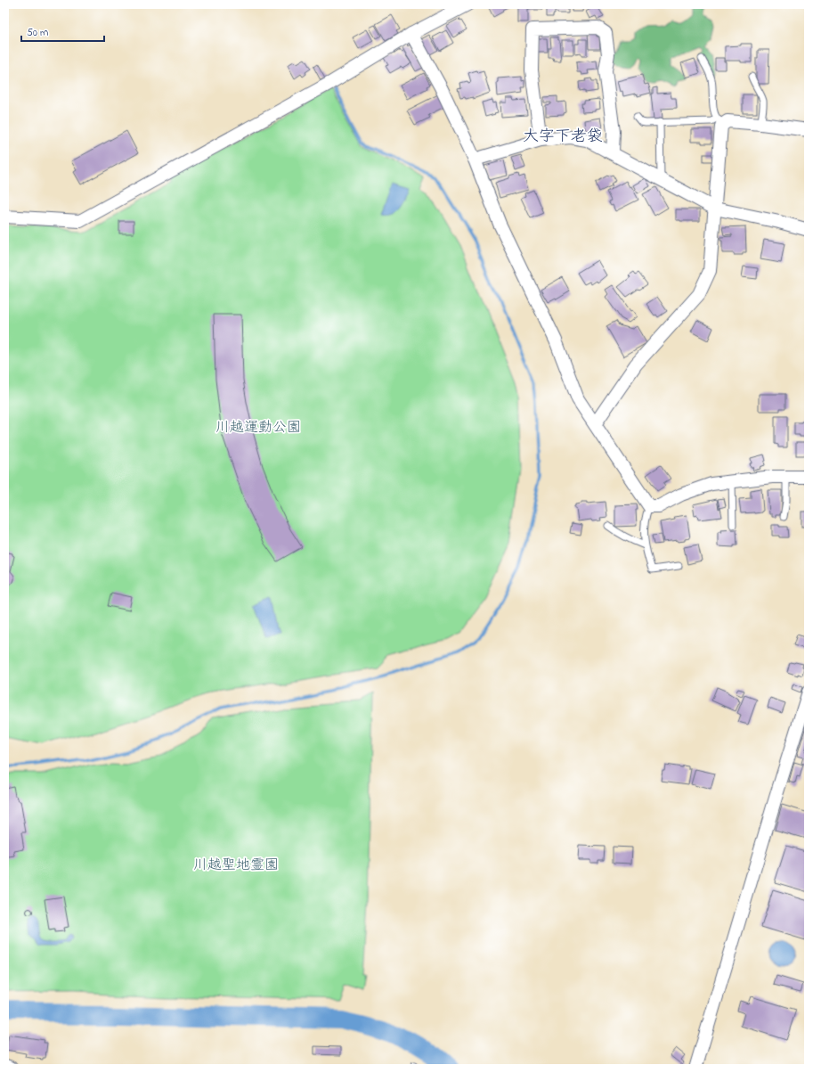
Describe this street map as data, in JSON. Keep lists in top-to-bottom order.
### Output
{
  "districts": ["大字下老袋"],
  "parks": ["川越運動公園", "川越聖地霊園"],
  "scale_bar": "50 m"
}
